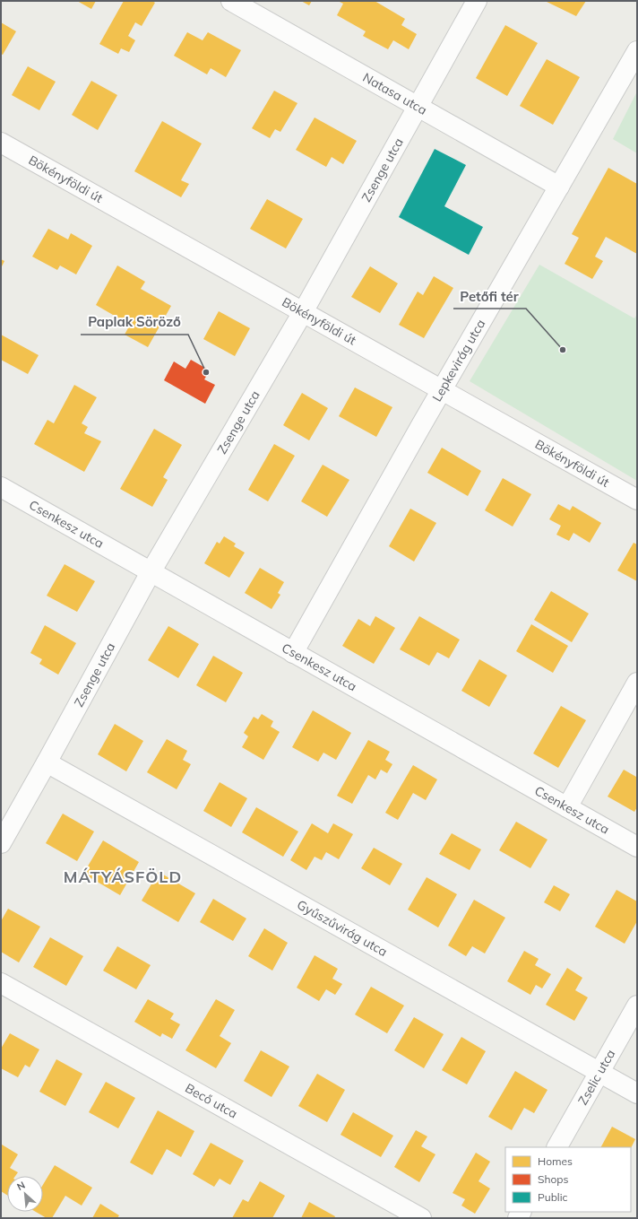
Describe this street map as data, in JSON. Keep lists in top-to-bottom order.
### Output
{
  "streets": {
    "street": [
      "Natasa utca",
      "Zsenge utca",
      "Bökényföldi út",
      "Lepkevirág utca",
      "Csenkesz utca",
      "Gyűszűvirág utca",
      "Zselic utca",
      "Becő utca"
    ]
  },
  "crossings": [
    ["Natasa utca", "Zsenge utca"],
    ["Natasa utca", "Lepkevirág utca"],
    ["Zsenge utca", "Bökényföldi út"],
    ["Zsenge utca", "Csenkesz utca"],
    ["Zsenge utca", "Gyűszűvirág utca"],
    ["Bökényföldi út", "Lepkevirág utca"],
    ["Lepkevirág utca", "Csenkesz utca"],
    ["Gyűszűvirág utca", "Zselic utca"]
  ],
  "districts": ["MÁTYÁSFÖLD"],
  "places": ["Petőfi tér", "Paplak Söröző"],
  "legend": ["Homes", "Shops", "Public"],
  "north": "top left"
}
